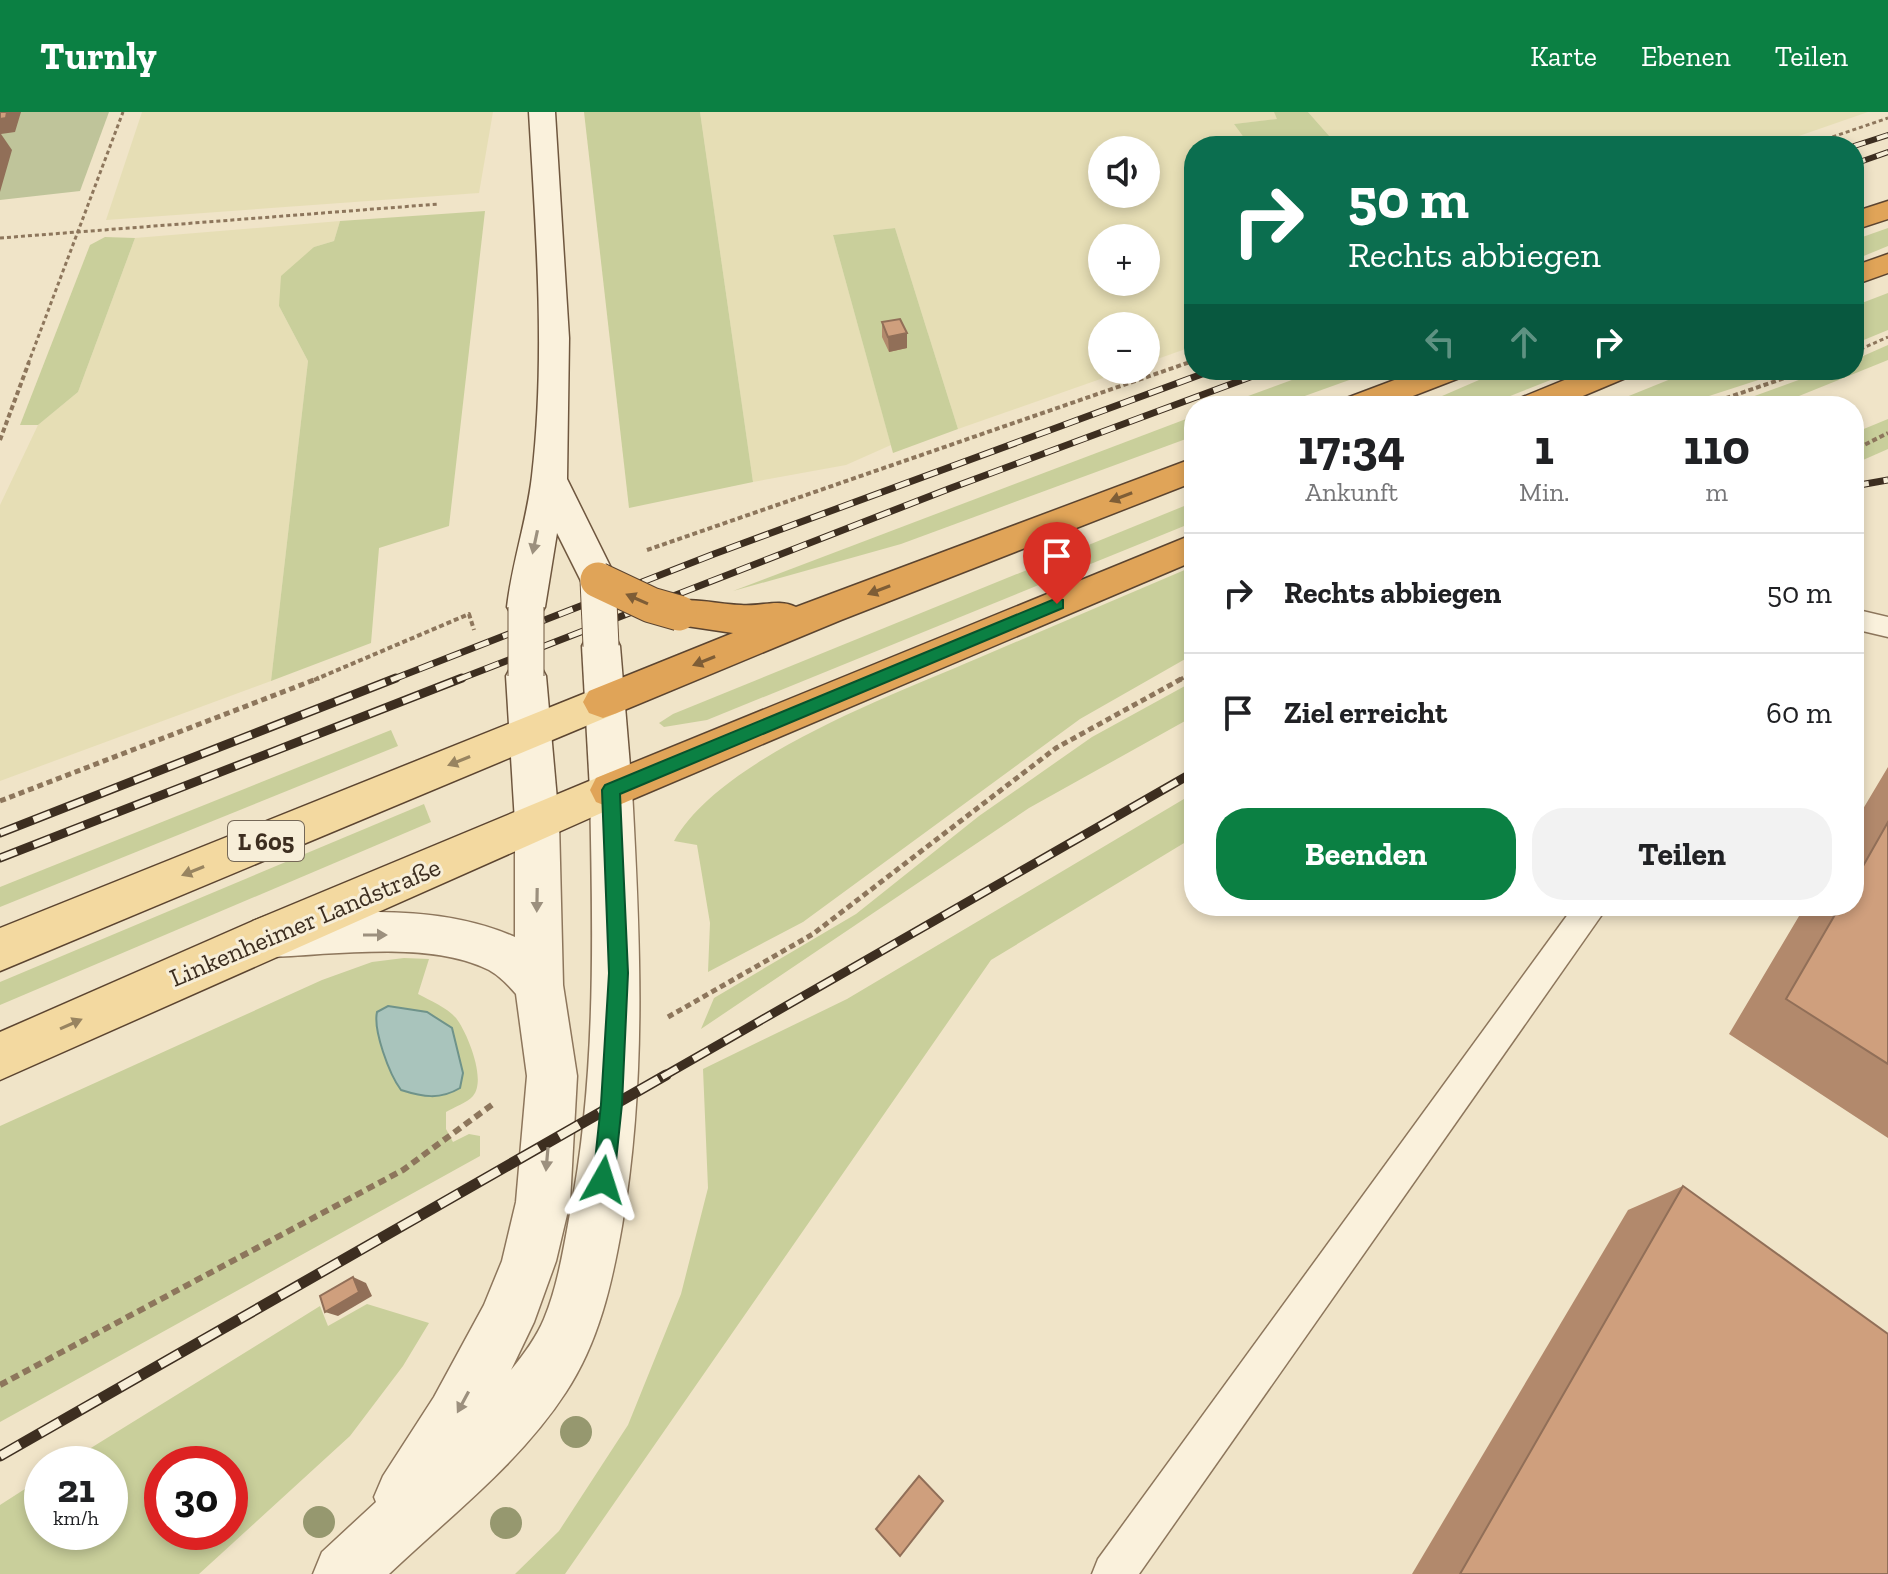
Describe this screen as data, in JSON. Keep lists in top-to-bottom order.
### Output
{
  "streets": {
    "highway": ["L 605"],
    "main road": ["Linkenheimer Landstraße"]
  },
  "page": {
    "header": "Turnly",
    "nav": ["Karte", "Ebenen", "Teilen"],
    "map_buttons": ["+", "−"],
    "turn": ["50 m", "Rechts abbiegen"],
    "eta": [
      "17:34",
      "Ankunft",
      "1",
      "Min.",
      "110",
      "m"
    ],
    "list": [
      {
        "name": "Rechts abbiegen",
        "value": "50 m"
      },
      {
        "name": "Ziel erreicht",
        "value": "60 m"
      }
    ],
    "buttons": ["Beenden", "Teilen"],
    "speed": "21 km/h",
    "limit": "30"
  }
}
